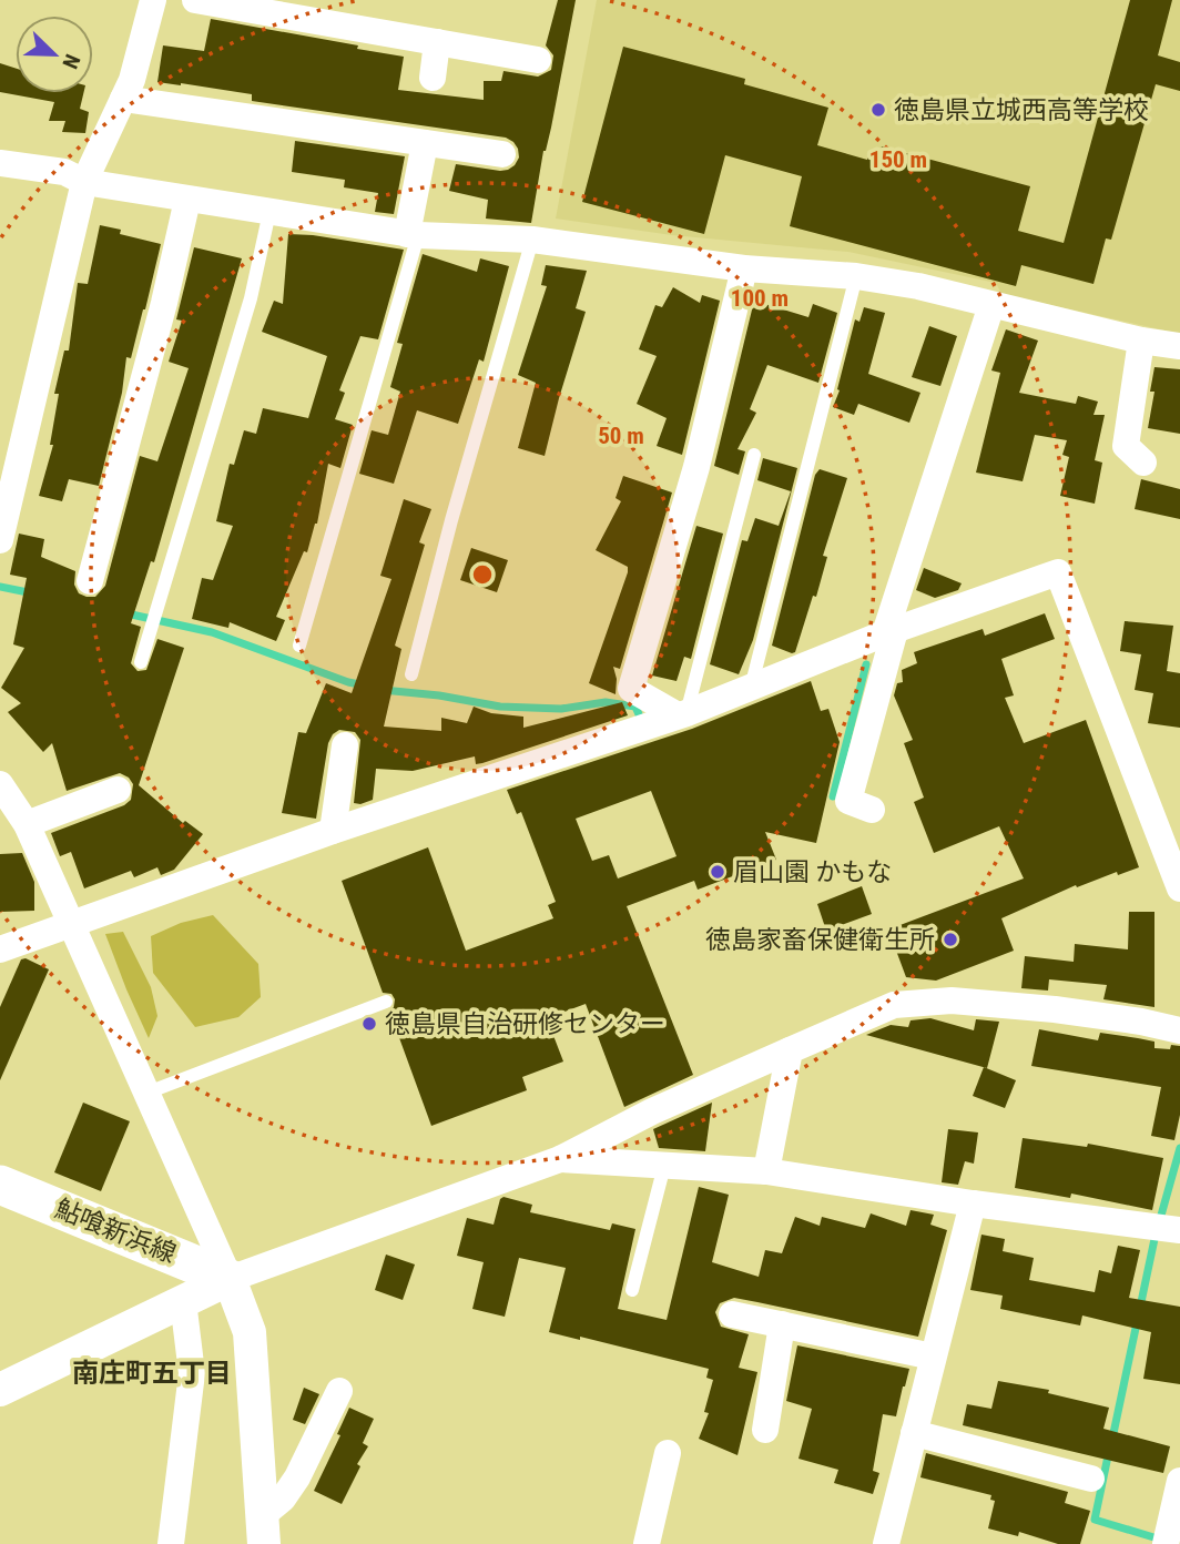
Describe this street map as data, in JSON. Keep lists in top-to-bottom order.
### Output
{
  "streets": {
    "main road": ["鮎喰新浜線"]
  },
  "districts": ["南庄町五丁目"],
  "places": [
    "徳島県立城西高等学校",
    "眉山園 かもな",
    "徳島家畜保健衛生所",
    "徳島県自治研修センター"
  ],
  "north": "bottom right",
  "rings": ["150 m", "100 m", "50 m"]
}
